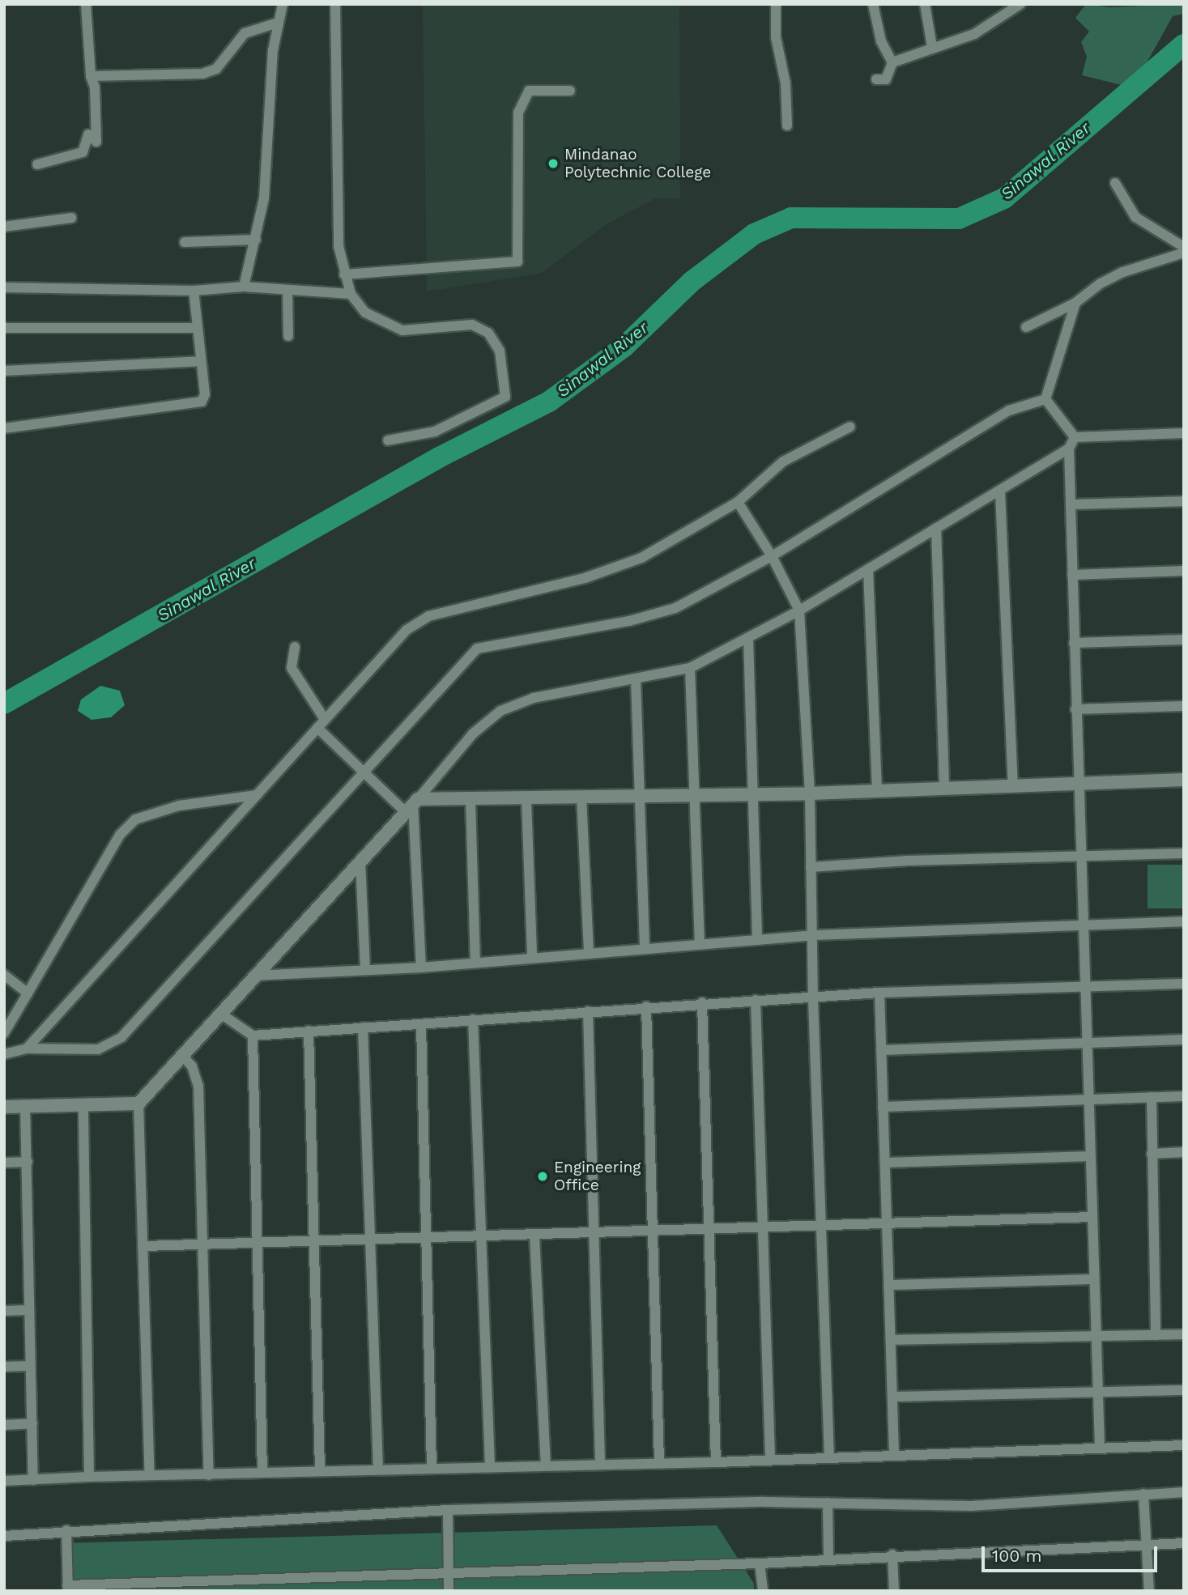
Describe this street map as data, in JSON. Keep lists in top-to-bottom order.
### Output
{
  "water": ["Sinawal River"],
  "places": ["Mindanao Polytechnic College", "Engineering Office"],
  "scale_bar": "100 m"
}
